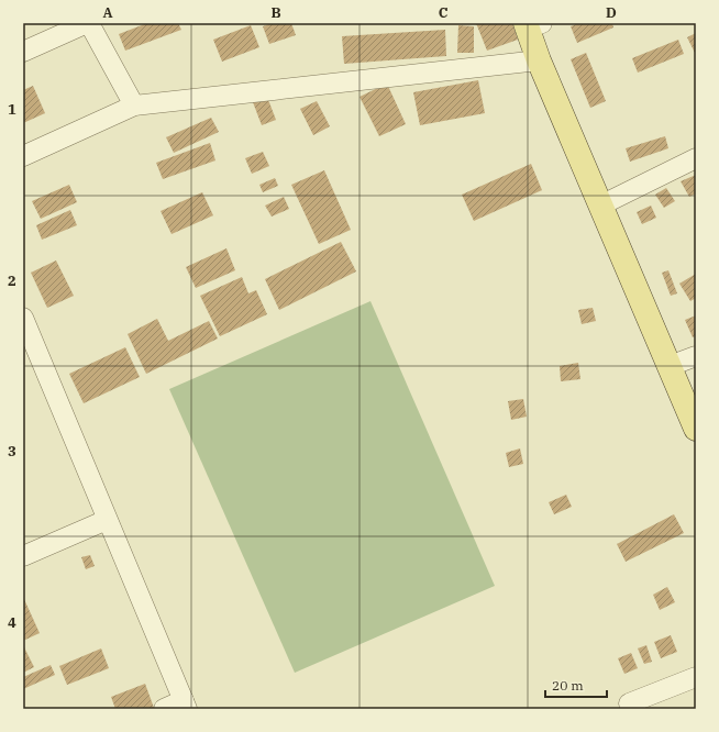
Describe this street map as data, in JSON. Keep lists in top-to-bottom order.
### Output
{
  "scale_bar": "20 m",
  "grid": {
    "columns": [
      "A",
      "B",
      "C",
      "D"
    ],
    "rows": [
      "1",
      "2",
      "3",
      "4"
    ]
  }
}
